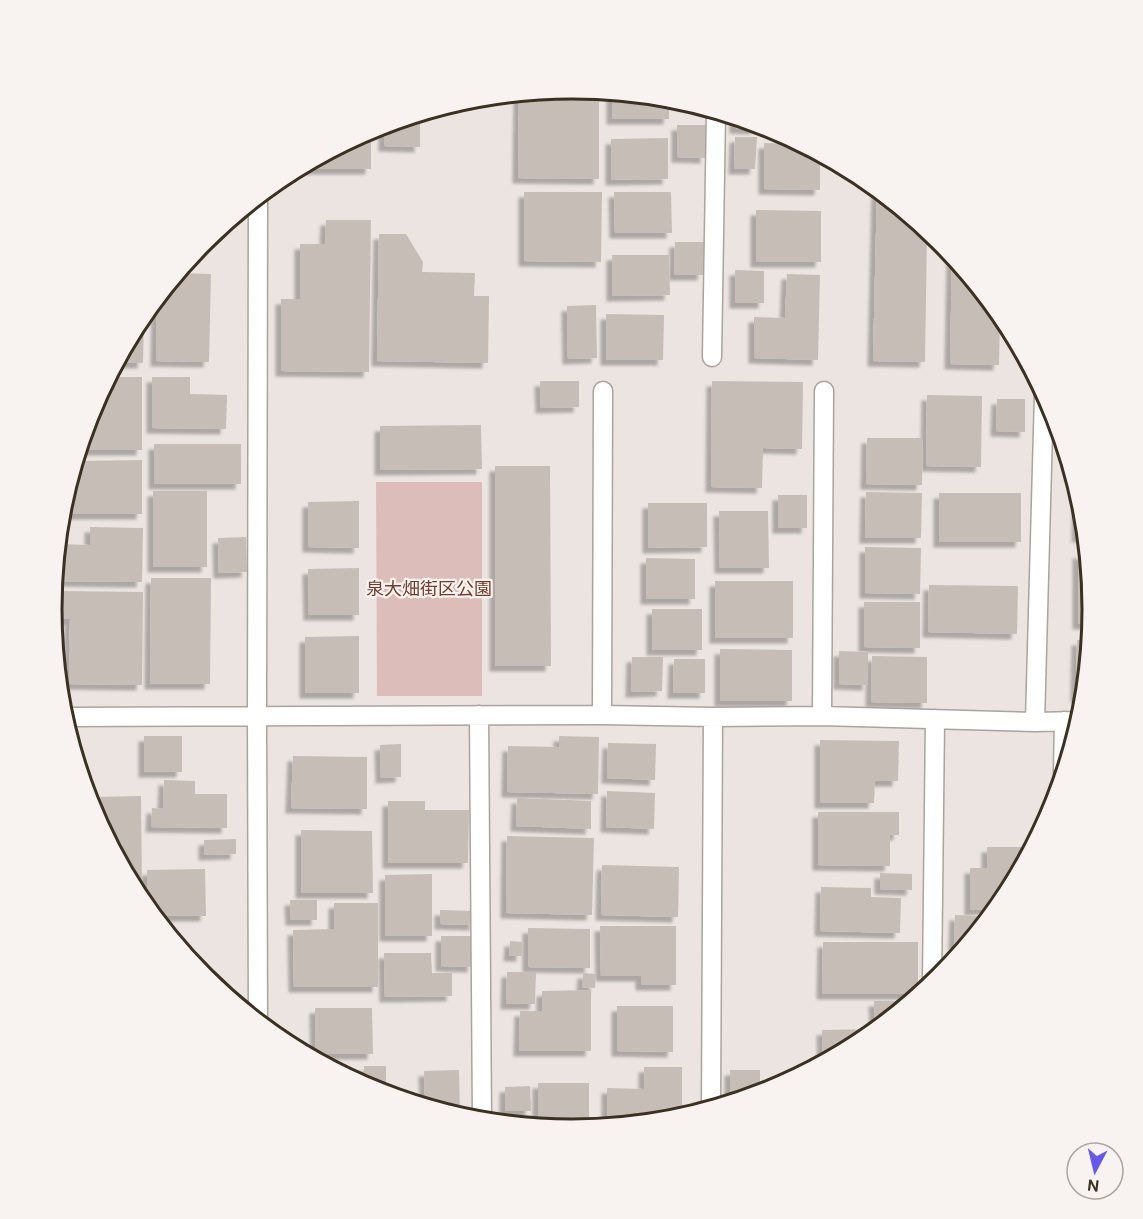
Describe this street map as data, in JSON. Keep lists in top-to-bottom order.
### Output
{
  "parks": ["泉大畑街区公園"],
  "north": "bottom"
}
